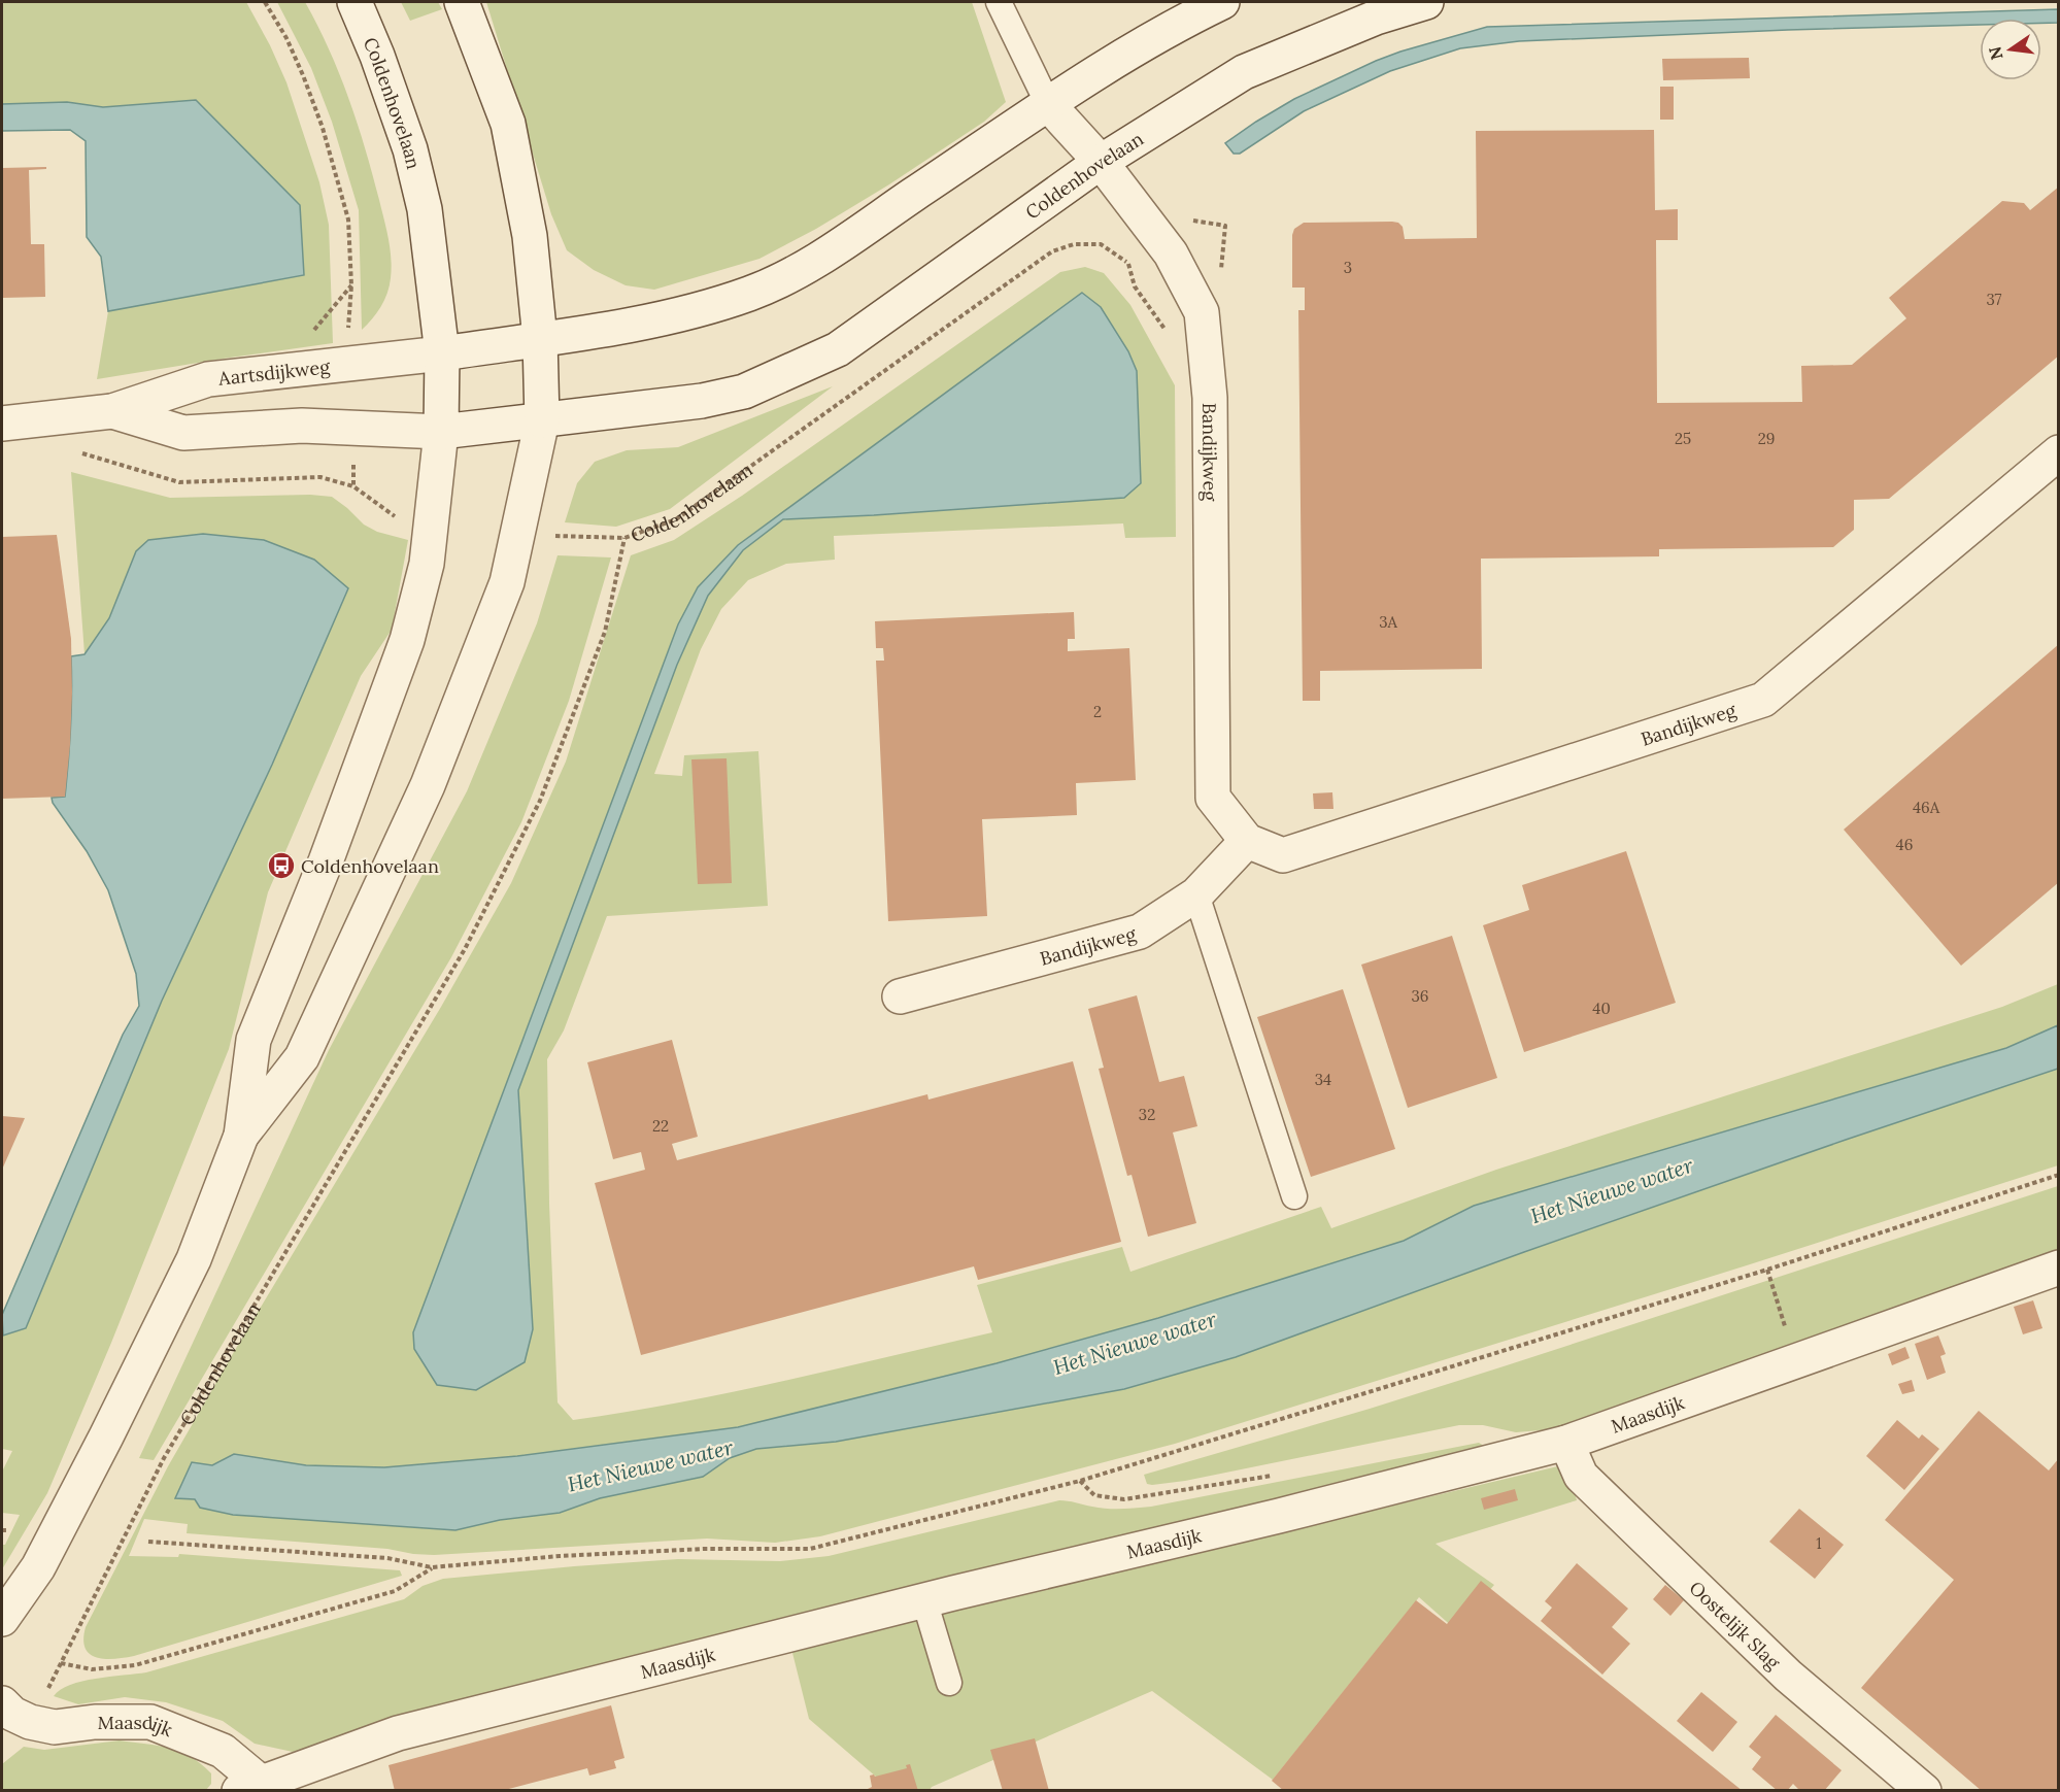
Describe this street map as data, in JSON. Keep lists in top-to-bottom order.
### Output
{
  "streets": {
    "street": [
      "Coldenhovelaan",
      "Aartsdijkweg",
      "Bandijkweg",
      "Maasdijk",
      "Oostelijk Slag"
    ]
  },
  "crossings": [
    ["Coldenhovelaan", "Aartsdijkweg"],
    ["Coldenhovelaan", "Bandijkweg"],
    ["Maasdijk", "Oostelijk Slag"]
  ],
  "water": ["Het Nieuwe water"],
  "places": {
    "bus stop": ["Coldenhovelaan"]
  },
  "house_numbers": [
    "3",
    "37",
    "25",
    "29",
    "3A",
    "2",
    "46A",
    "46",
    "36",
    "40",
    "34",
    "32",
    "22",
    "1"
  ],
  "north": "left"
}
